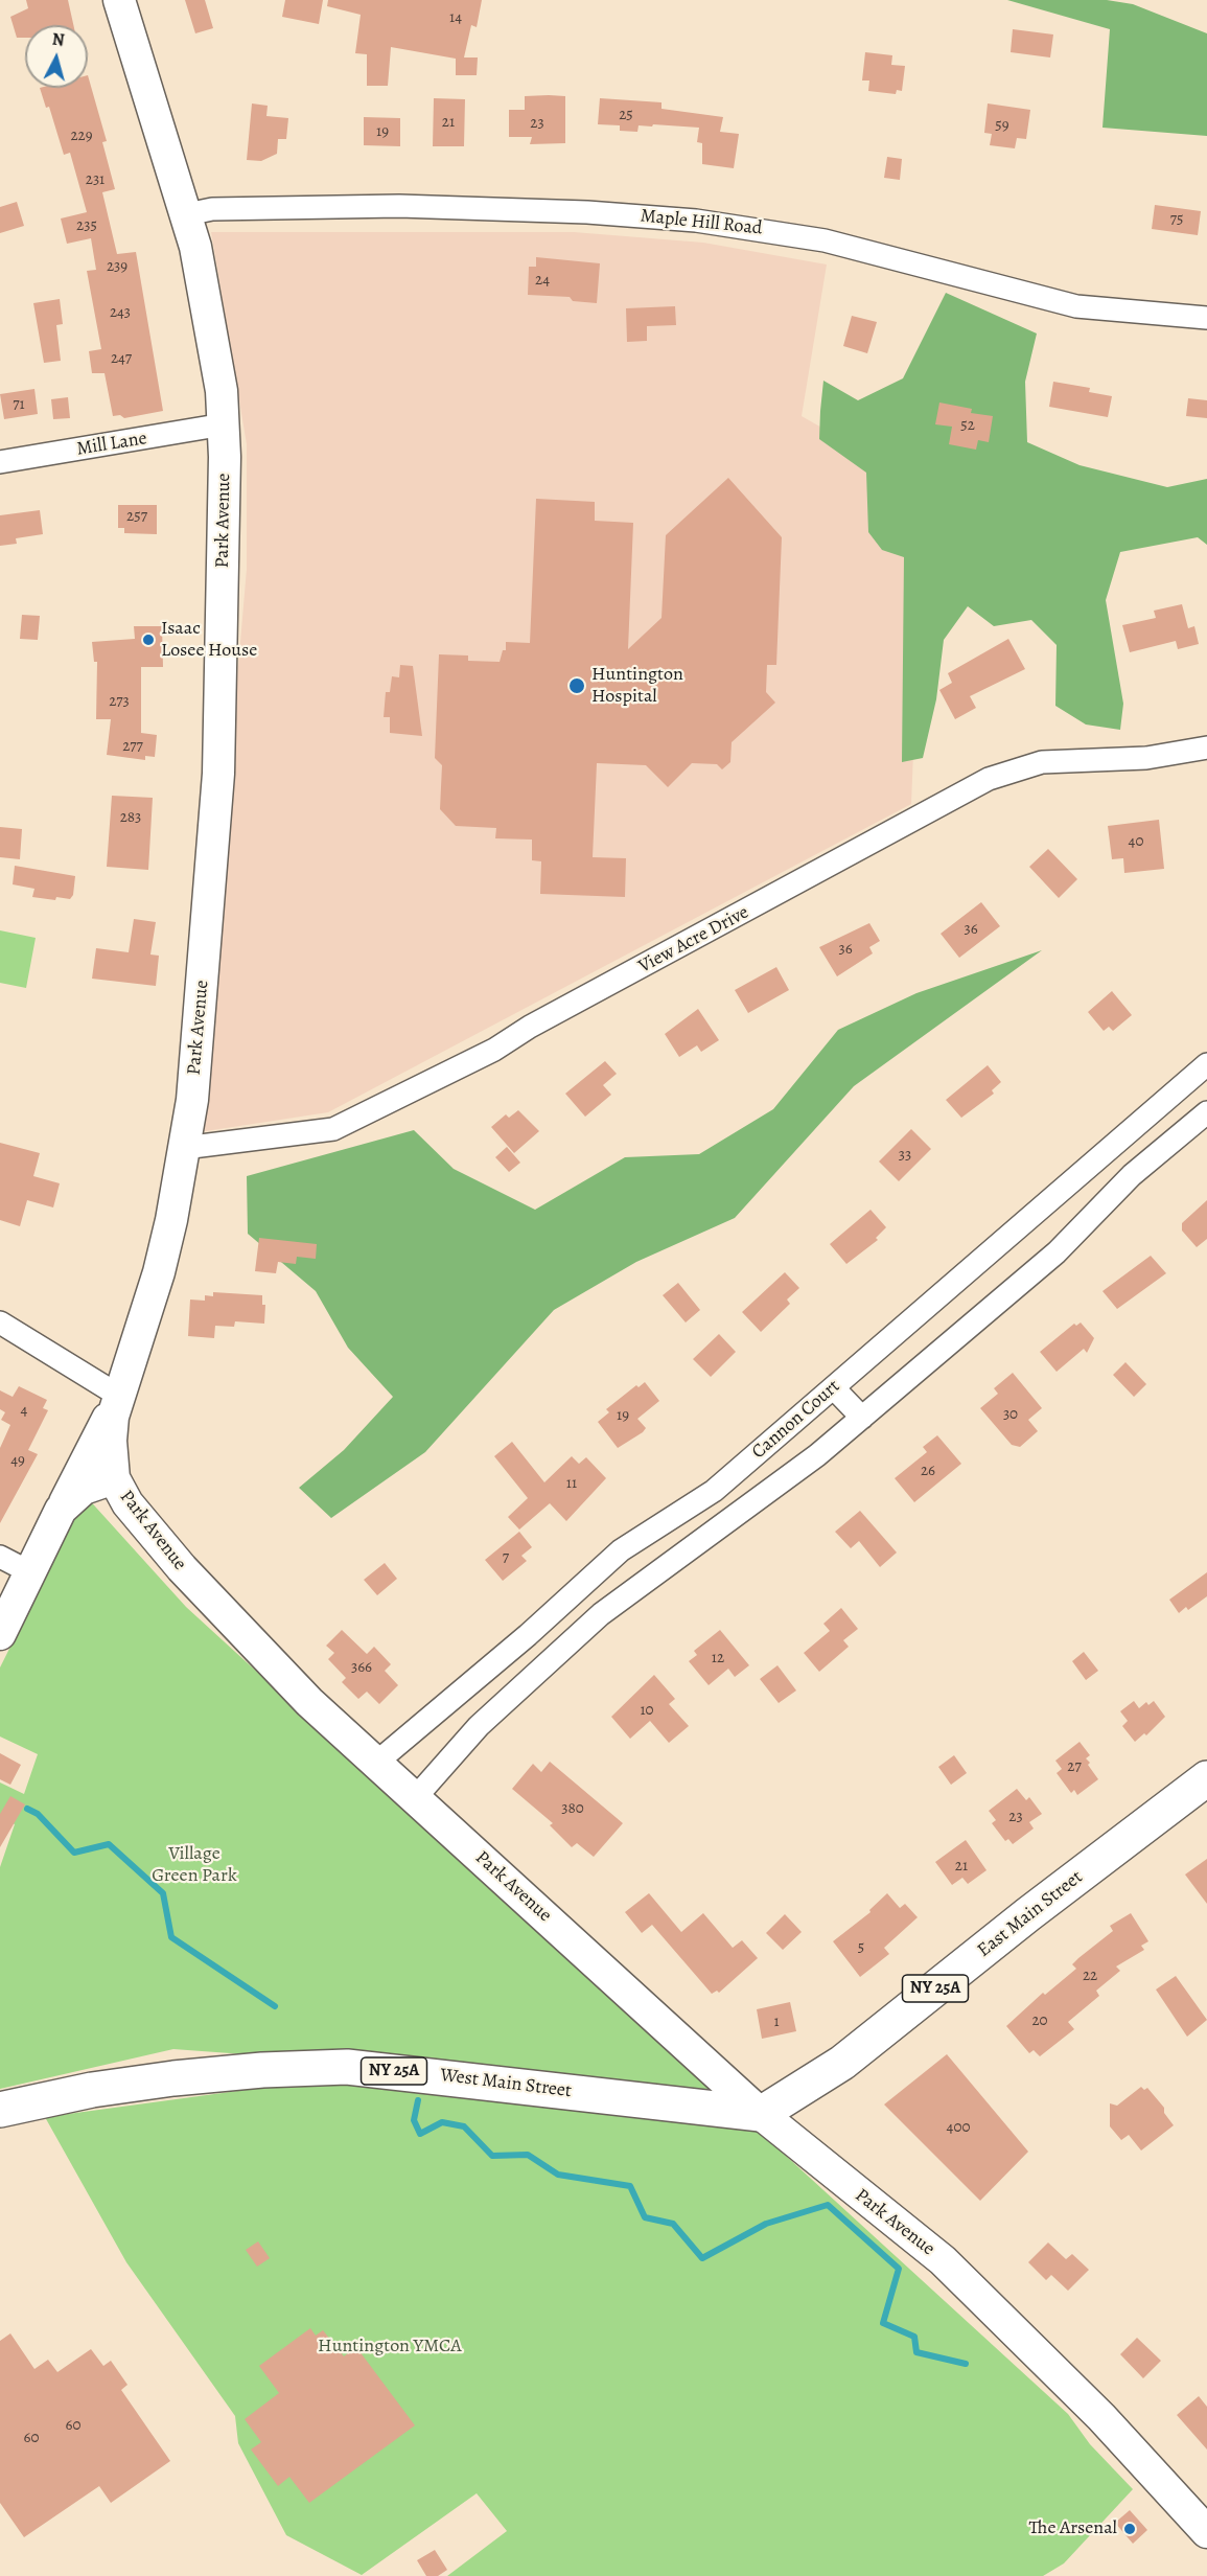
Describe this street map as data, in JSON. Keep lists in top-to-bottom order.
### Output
{
  "streets": {
    "main road": [
      "Park Avenue",
      "East Main Street",
      "NY 25A",
      "West Main Street"
    ],
    "street": [
      "Maple Hill Road",
      "Mill Lane",
      "View Acre Drive",
      "Cannon Court"
    ]
  },
  "crossings": [
    ["Maple Hill Road", "Park Avenue"],
    ["Mill Lane", "Park Avenue"],
    ["Park Avenue", "View Acre Drive"],
    ["Park Avenue", "Cannon Court"],
    ["Park Avenue", "East Main Street"],
    ["Park Avenue", "West Main Street"],
    ["East Main Street", "West Main Street"]
  ],
  "parks": ["Village Green Park", "Huntington YMCA"],
  "places": ["Isaac Losee House", "Huntington Hospital", "The Arsenal"],
  "house_numbers": [
    "14",
    "25",
    "21",
    "23",
    "59",
    "19",
    "229",
    "231",
    "75",
    "235",
    "239",
    "24",
    "243",
    "247",
    "71",
    "52",
    "257",
    "273",
    "277",
    "283",
    "40",
    "36",
    "36",
    "33",
    "4",
    "30",
    "19",
    "49",
    "26",
    "11",
    "7",
    "12",
    "366",
    "10",
    "27",
    "380",
    "23",
    "21",
    "5",
    "22",
    "20",
    "1",
    "400",
    "60",
    "60"
  ],
  "north": "top"
}
